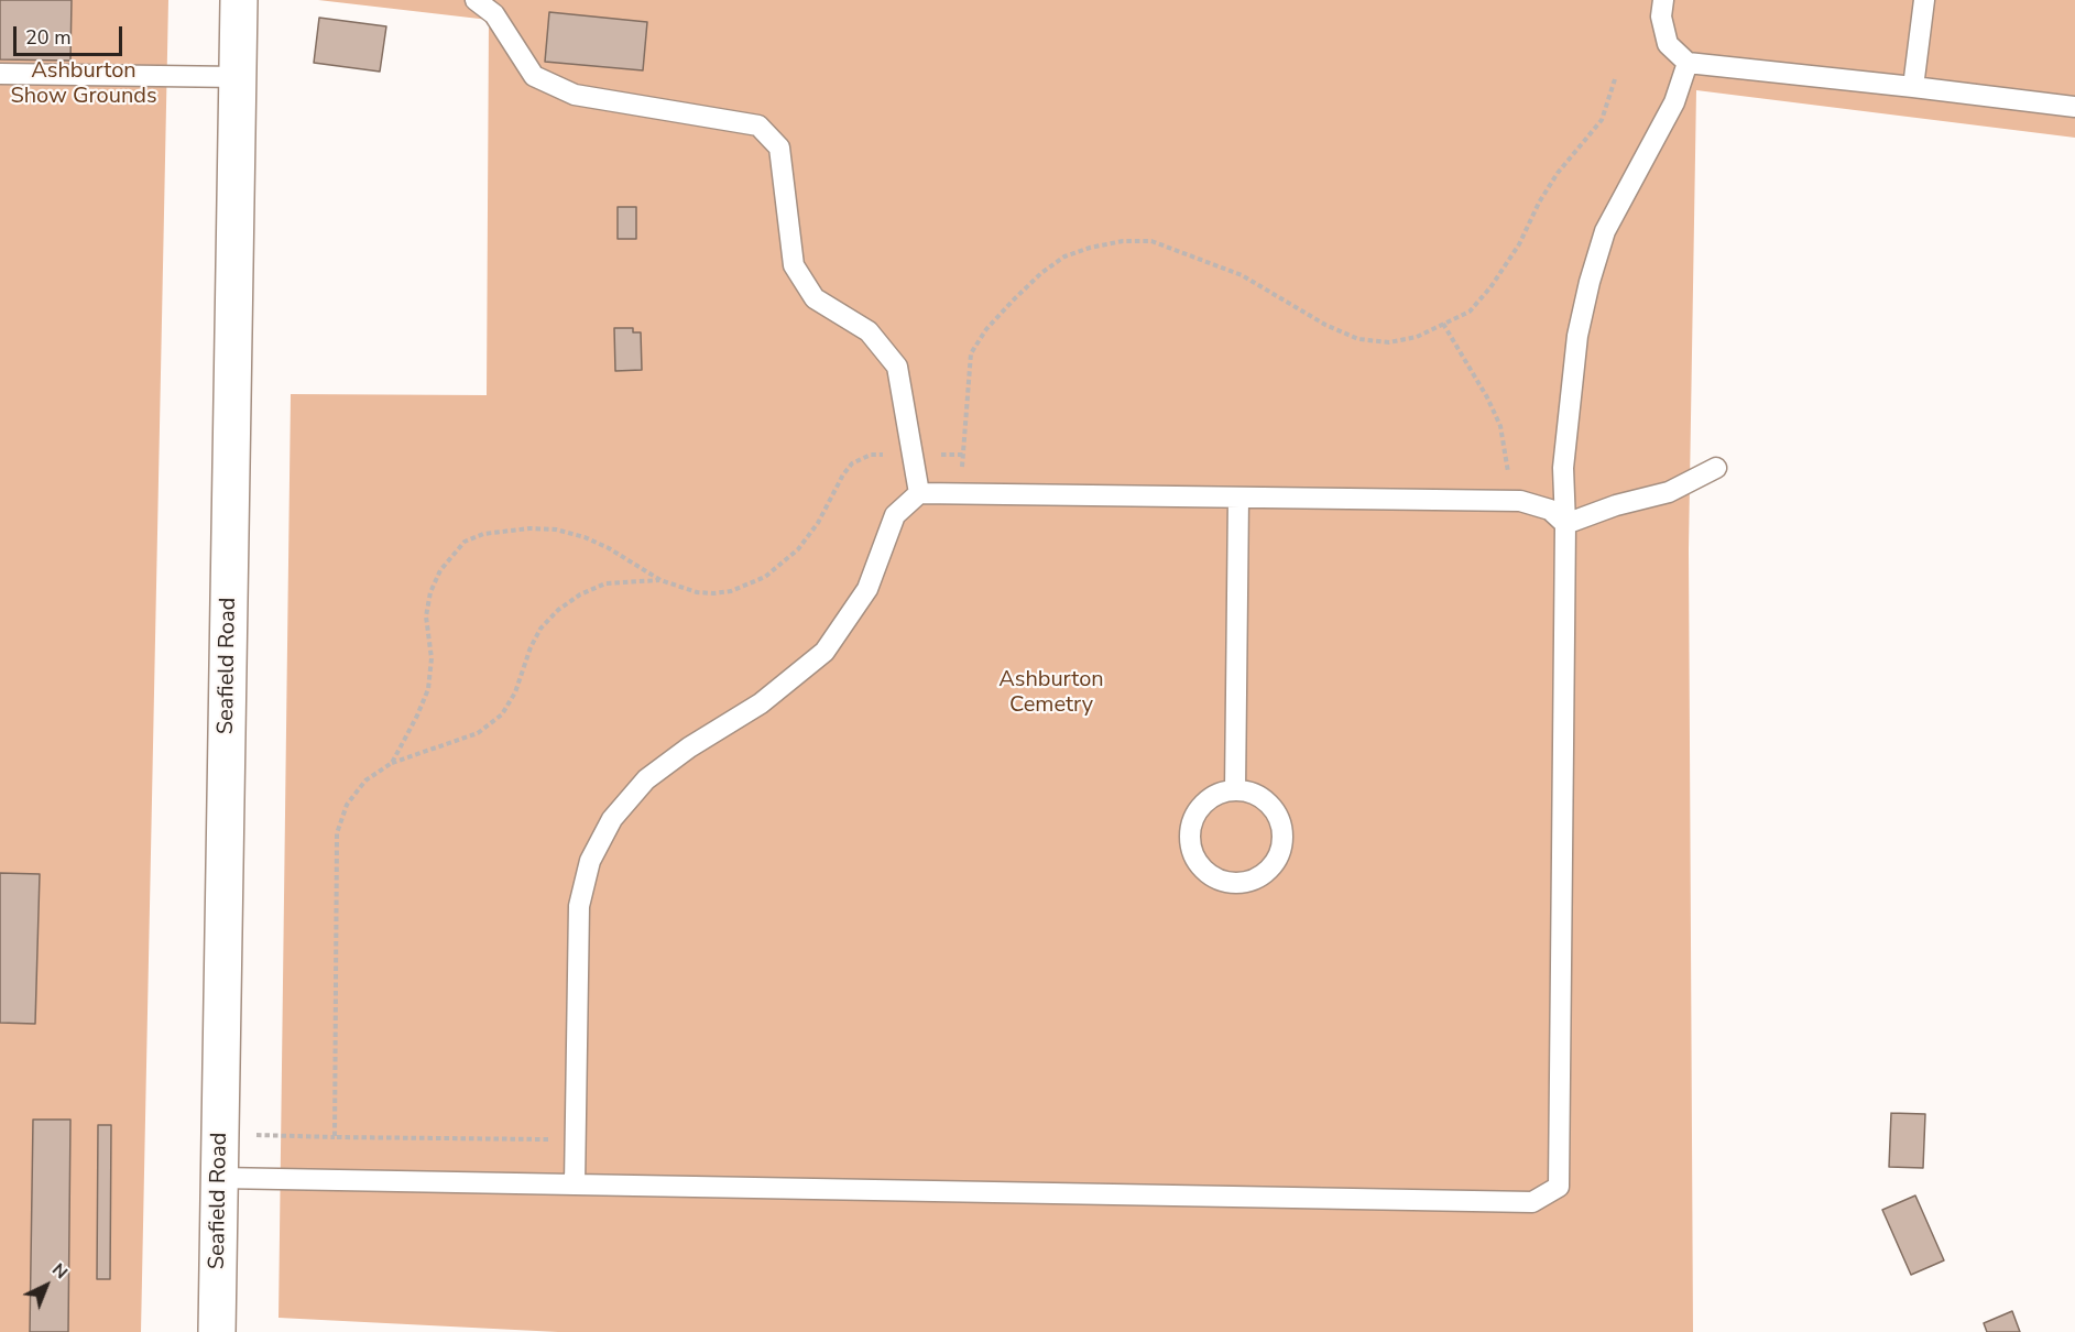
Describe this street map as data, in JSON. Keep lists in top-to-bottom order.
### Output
{
  "streets": {
    "street": ["Seafield Road"]
  },
  "parks": ["Ashburton Show Grounds", "Ashburton Cemetry"],
  "scale_bar": "20 m",
  "north": "top right"
}
